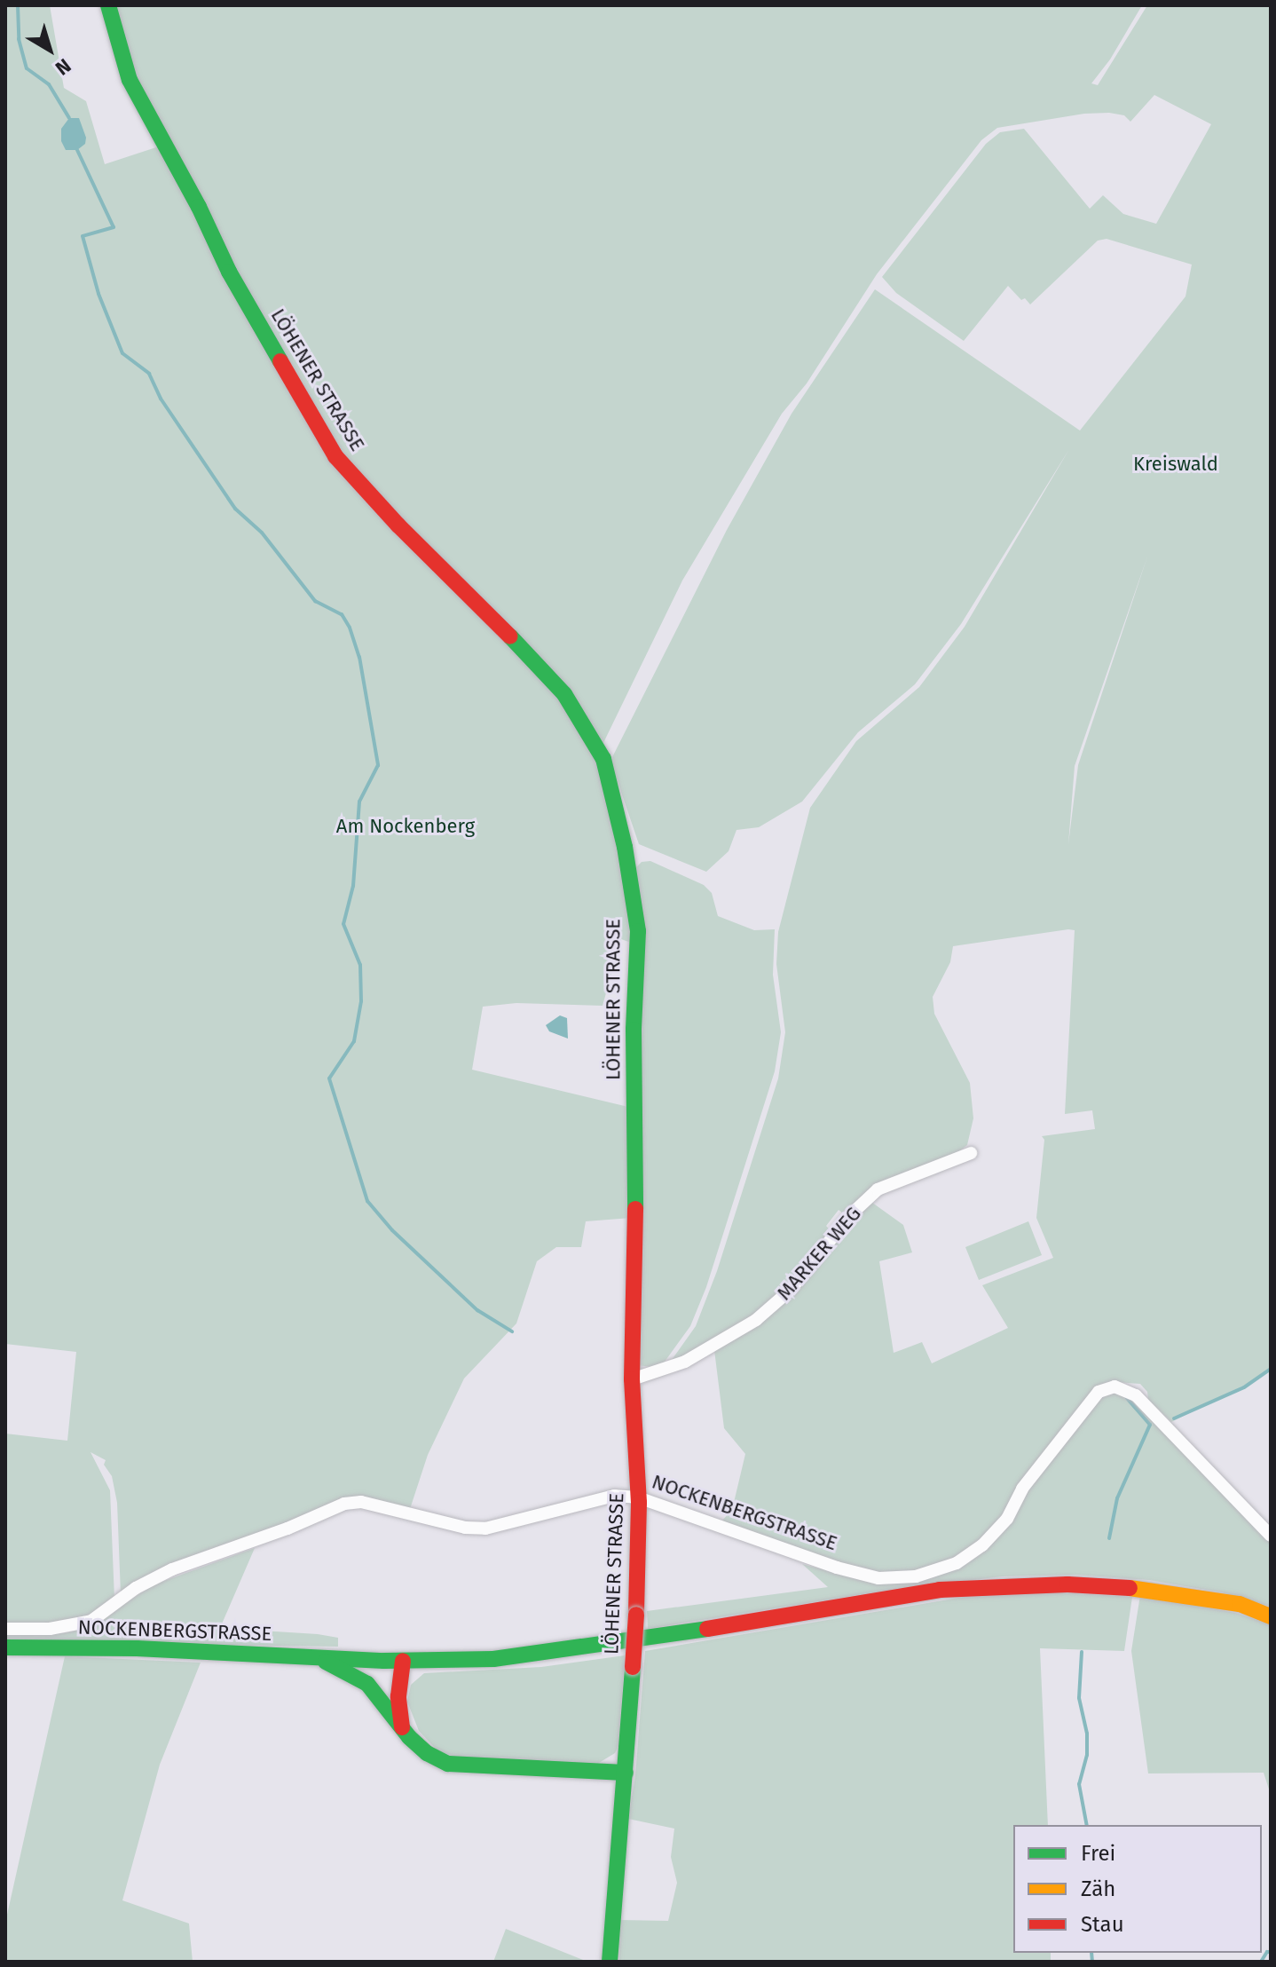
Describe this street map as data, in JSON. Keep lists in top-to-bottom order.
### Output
{
  "streets": {
    "street": ["LÖHENER STRASSE", "MARKER WEG", "NOCKENBERGSTRASSE"]
  },
  "crossings": [
    ["LÖHENER STRASSE", "MARKER WEG"],
    ["LÖHENER STRASSE", "NOCKENBERGSTRASSE"]
  ],
  "parks": ["Kreiswald", "Am Nockenberg"],
  "legend": ["Frei", "Zäh", "Stau"],
  "north": "bottom right"
}
